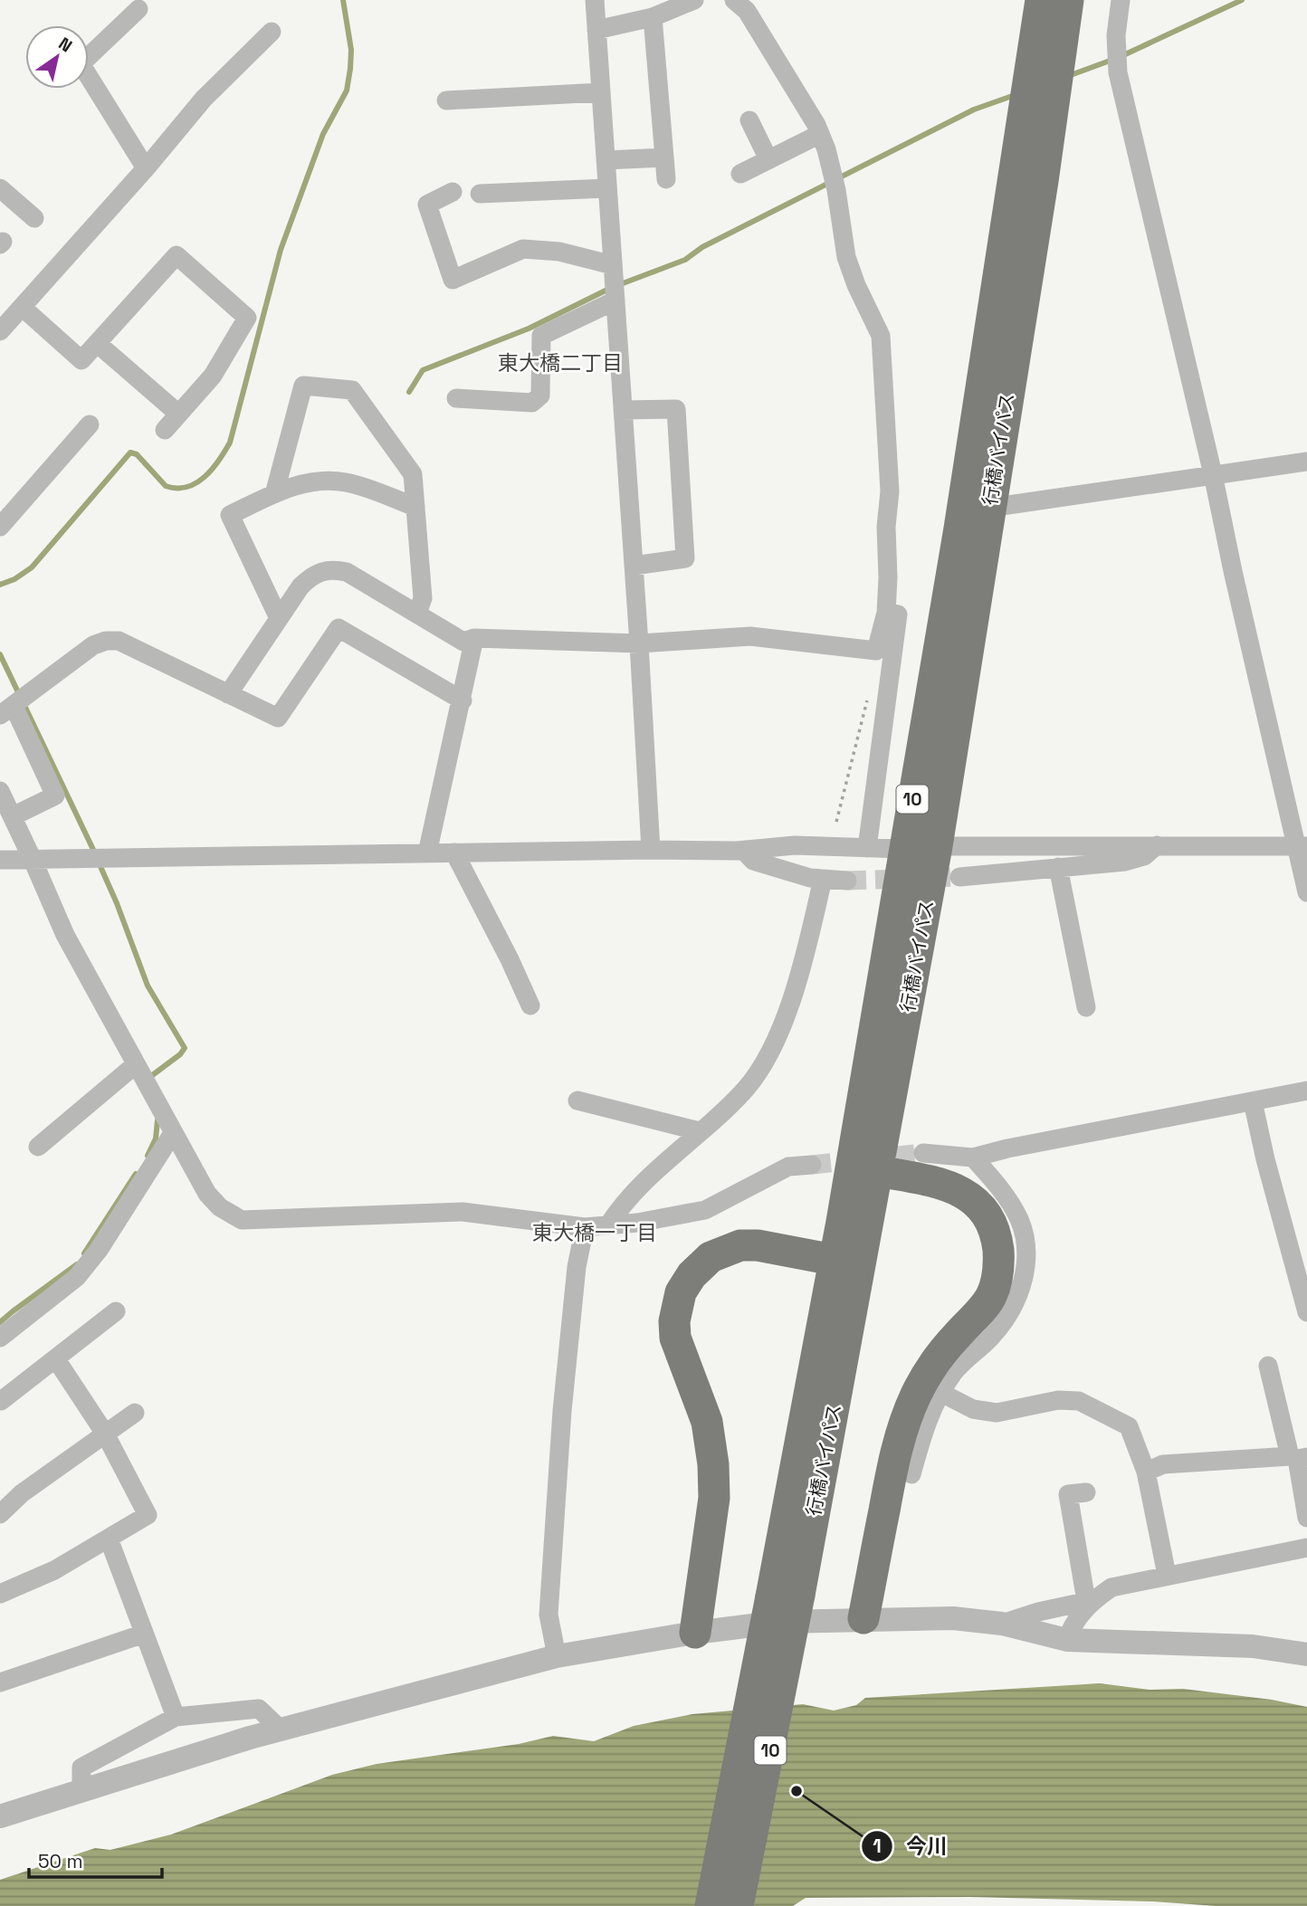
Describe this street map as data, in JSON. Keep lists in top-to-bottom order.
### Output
{
  "streets": {
    "highway": ["行橋バイパス", "10"]
  },
  "districts": ["東大橋二丁目", "東大橋一丁目"],
  "places": ["今川"],
  "scale_bar": "50 m",
  "north": "top right"
}
